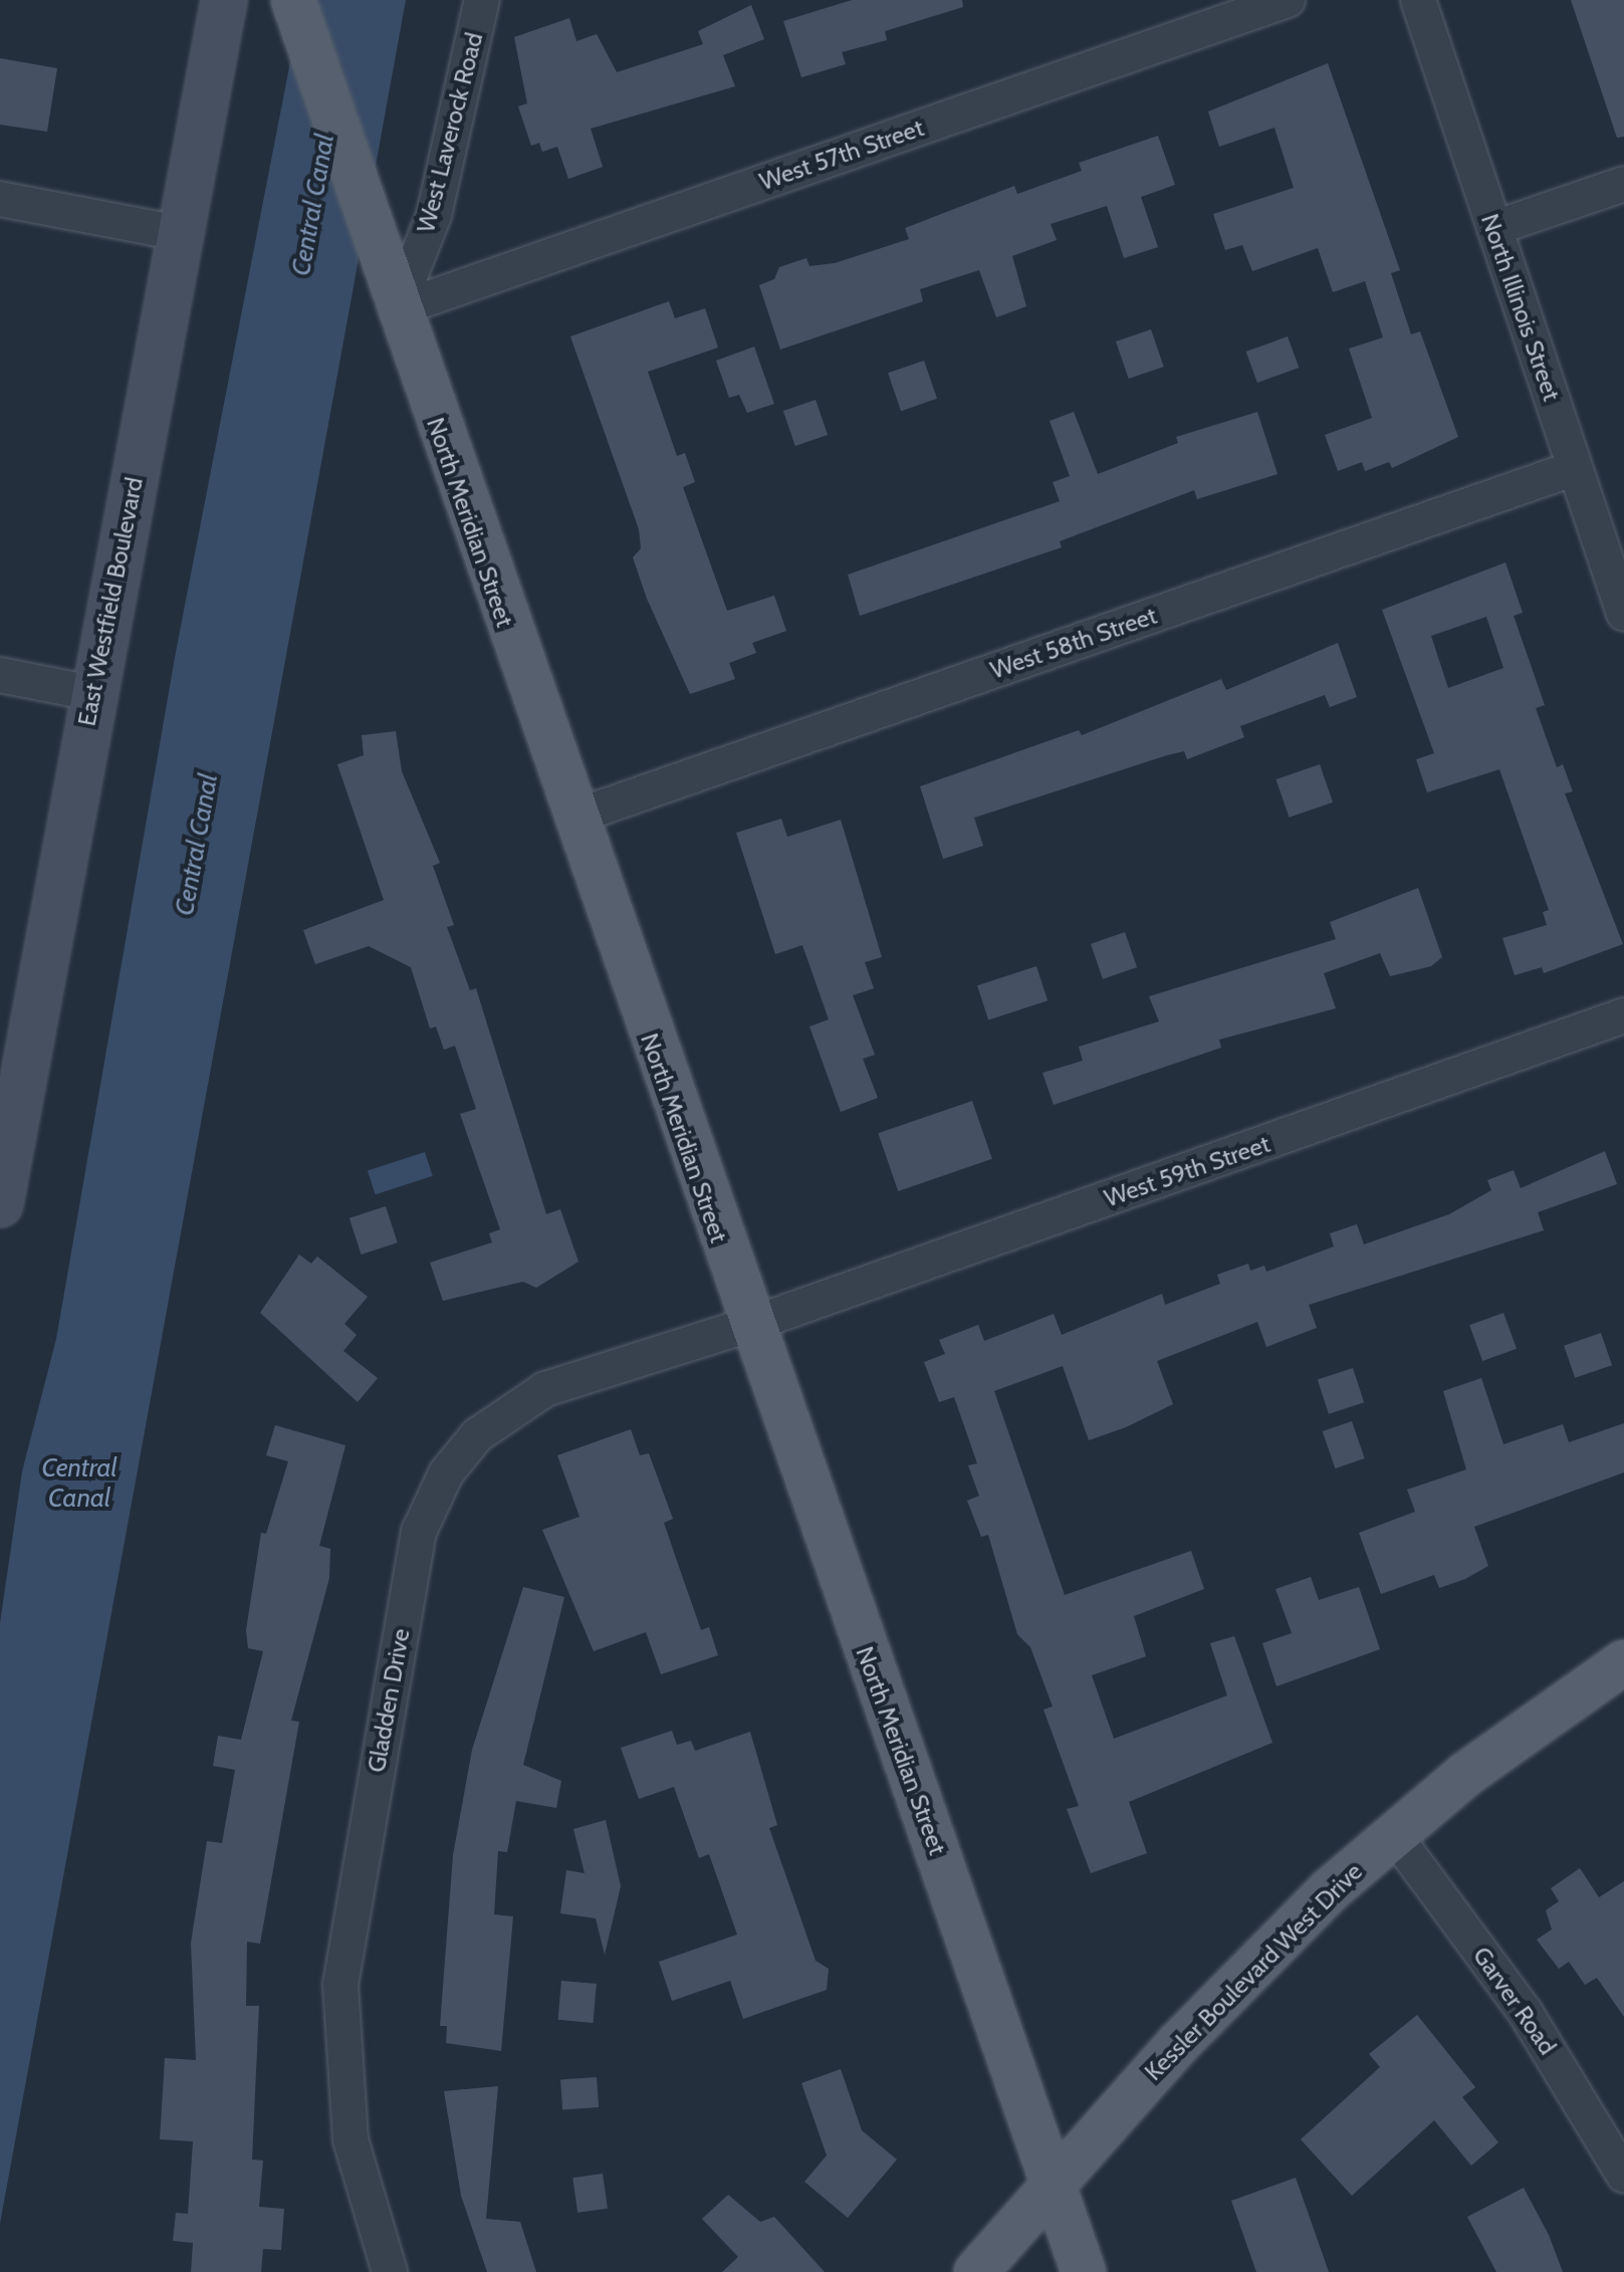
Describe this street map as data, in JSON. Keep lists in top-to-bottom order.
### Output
{
  "streets": {
    "main road": ["North Meridian Street", "East Westfield Boulevard", "Kessler Boulevard West Drive"],
    "street": [
      "West Laverock Road",
      "West 57th Street",
      "North Illinois Street",
      "West 58th Street",
      "West 59th Street",
      "Gladden Drive",
      "Garver Road"
    ]
  },
  "crossings": [
    ["West Laverock Road", "West 57th Street"],
    ["West Laverock Road", "North Meridian Street"],
    ["West 57th Street", "North Meridian Street"],
    ["North Illinois Street", "West 58th Street"],
    ["North Meridian Street", "West 58th Street"],
    ["North Meridian Street", "West 59th Street"],
    ["North Meridian Street", "Gladden Drive"],
    ["North Meridian Street", "Kessler Boulevard West Drive"],
    ["West 59th Street", "Gladden Drive"],
    ["Kessler Boulevard West Drive", "Garver Road"]
  ],
  "water": ["Central Canal"]
}
